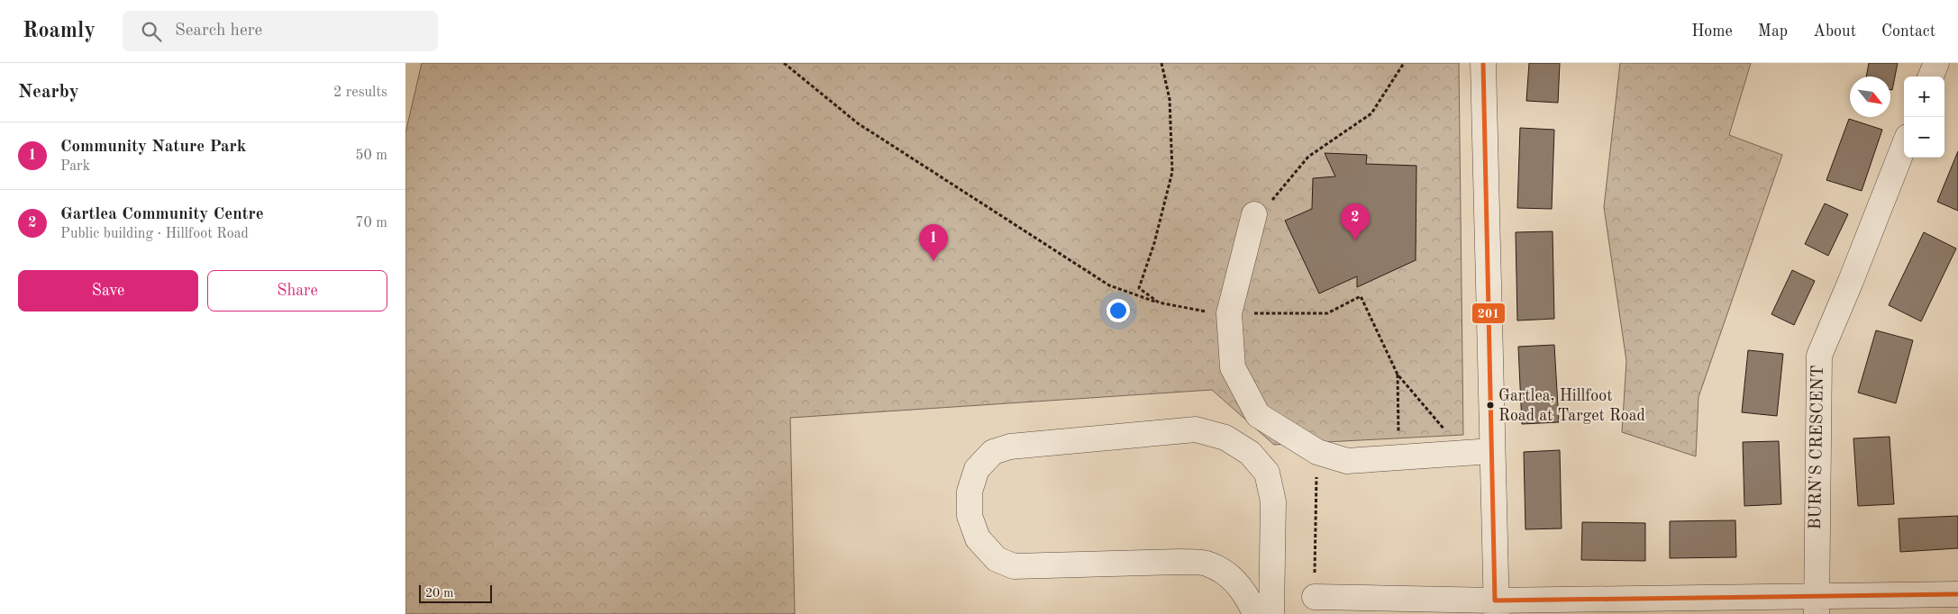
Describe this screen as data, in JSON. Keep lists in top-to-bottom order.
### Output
{
  "streets": {
    "street": ["BURN'S CRESCENT"]
  },
  "places": ["Gartlea, Hillfoot Road at Target Road"],
  "lines": ["transit line 201"],
  "scale_bar": "20 m",
  "north": "bottom right",
  "page": {
    "header": "Roamly",
    "search": "Search here",
    "nav": [
      "Home",
      "Map",
      "About",
      "Contact"
    ],
    "heading": ["Nearby", "2 results"],
    "map_buttons": ["+", "−"],
    "list": [
      {
        "mark": "1",
        "name": "Community Nature Park",
        "note": "Park",
        "value": "50 m"
      },
      {
        "mark": "2",
        "name": "Gartlea Community Centre",
        "note": "Public building · Hillfoot Road",
        "value": "70 m"
      }
    ],
    "pins": ["2", "1"],
    "buttons": ["Save", "Share"],
    "scale": "20 m"
  }
}
